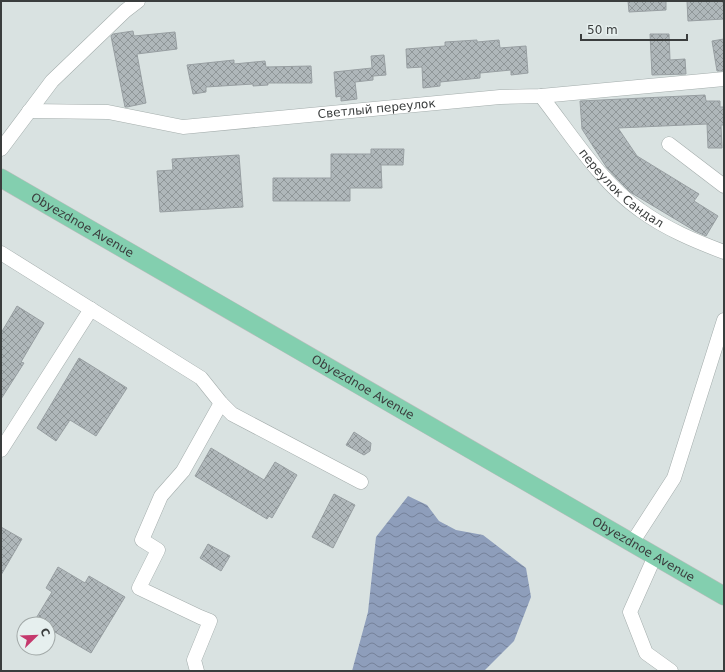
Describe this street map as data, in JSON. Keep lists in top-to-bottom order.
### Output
{
  "streets": {
    "main road": ["Obyezdnoe Avenue"],
    "street": ["Светлый переулок", "переулок Сандал"]
  },
  "crossings": [
    ["Светлый переулок", "переулок Сандал"]
  ],
  "scale_bar": "50 m",
  "north": "top right"
}
